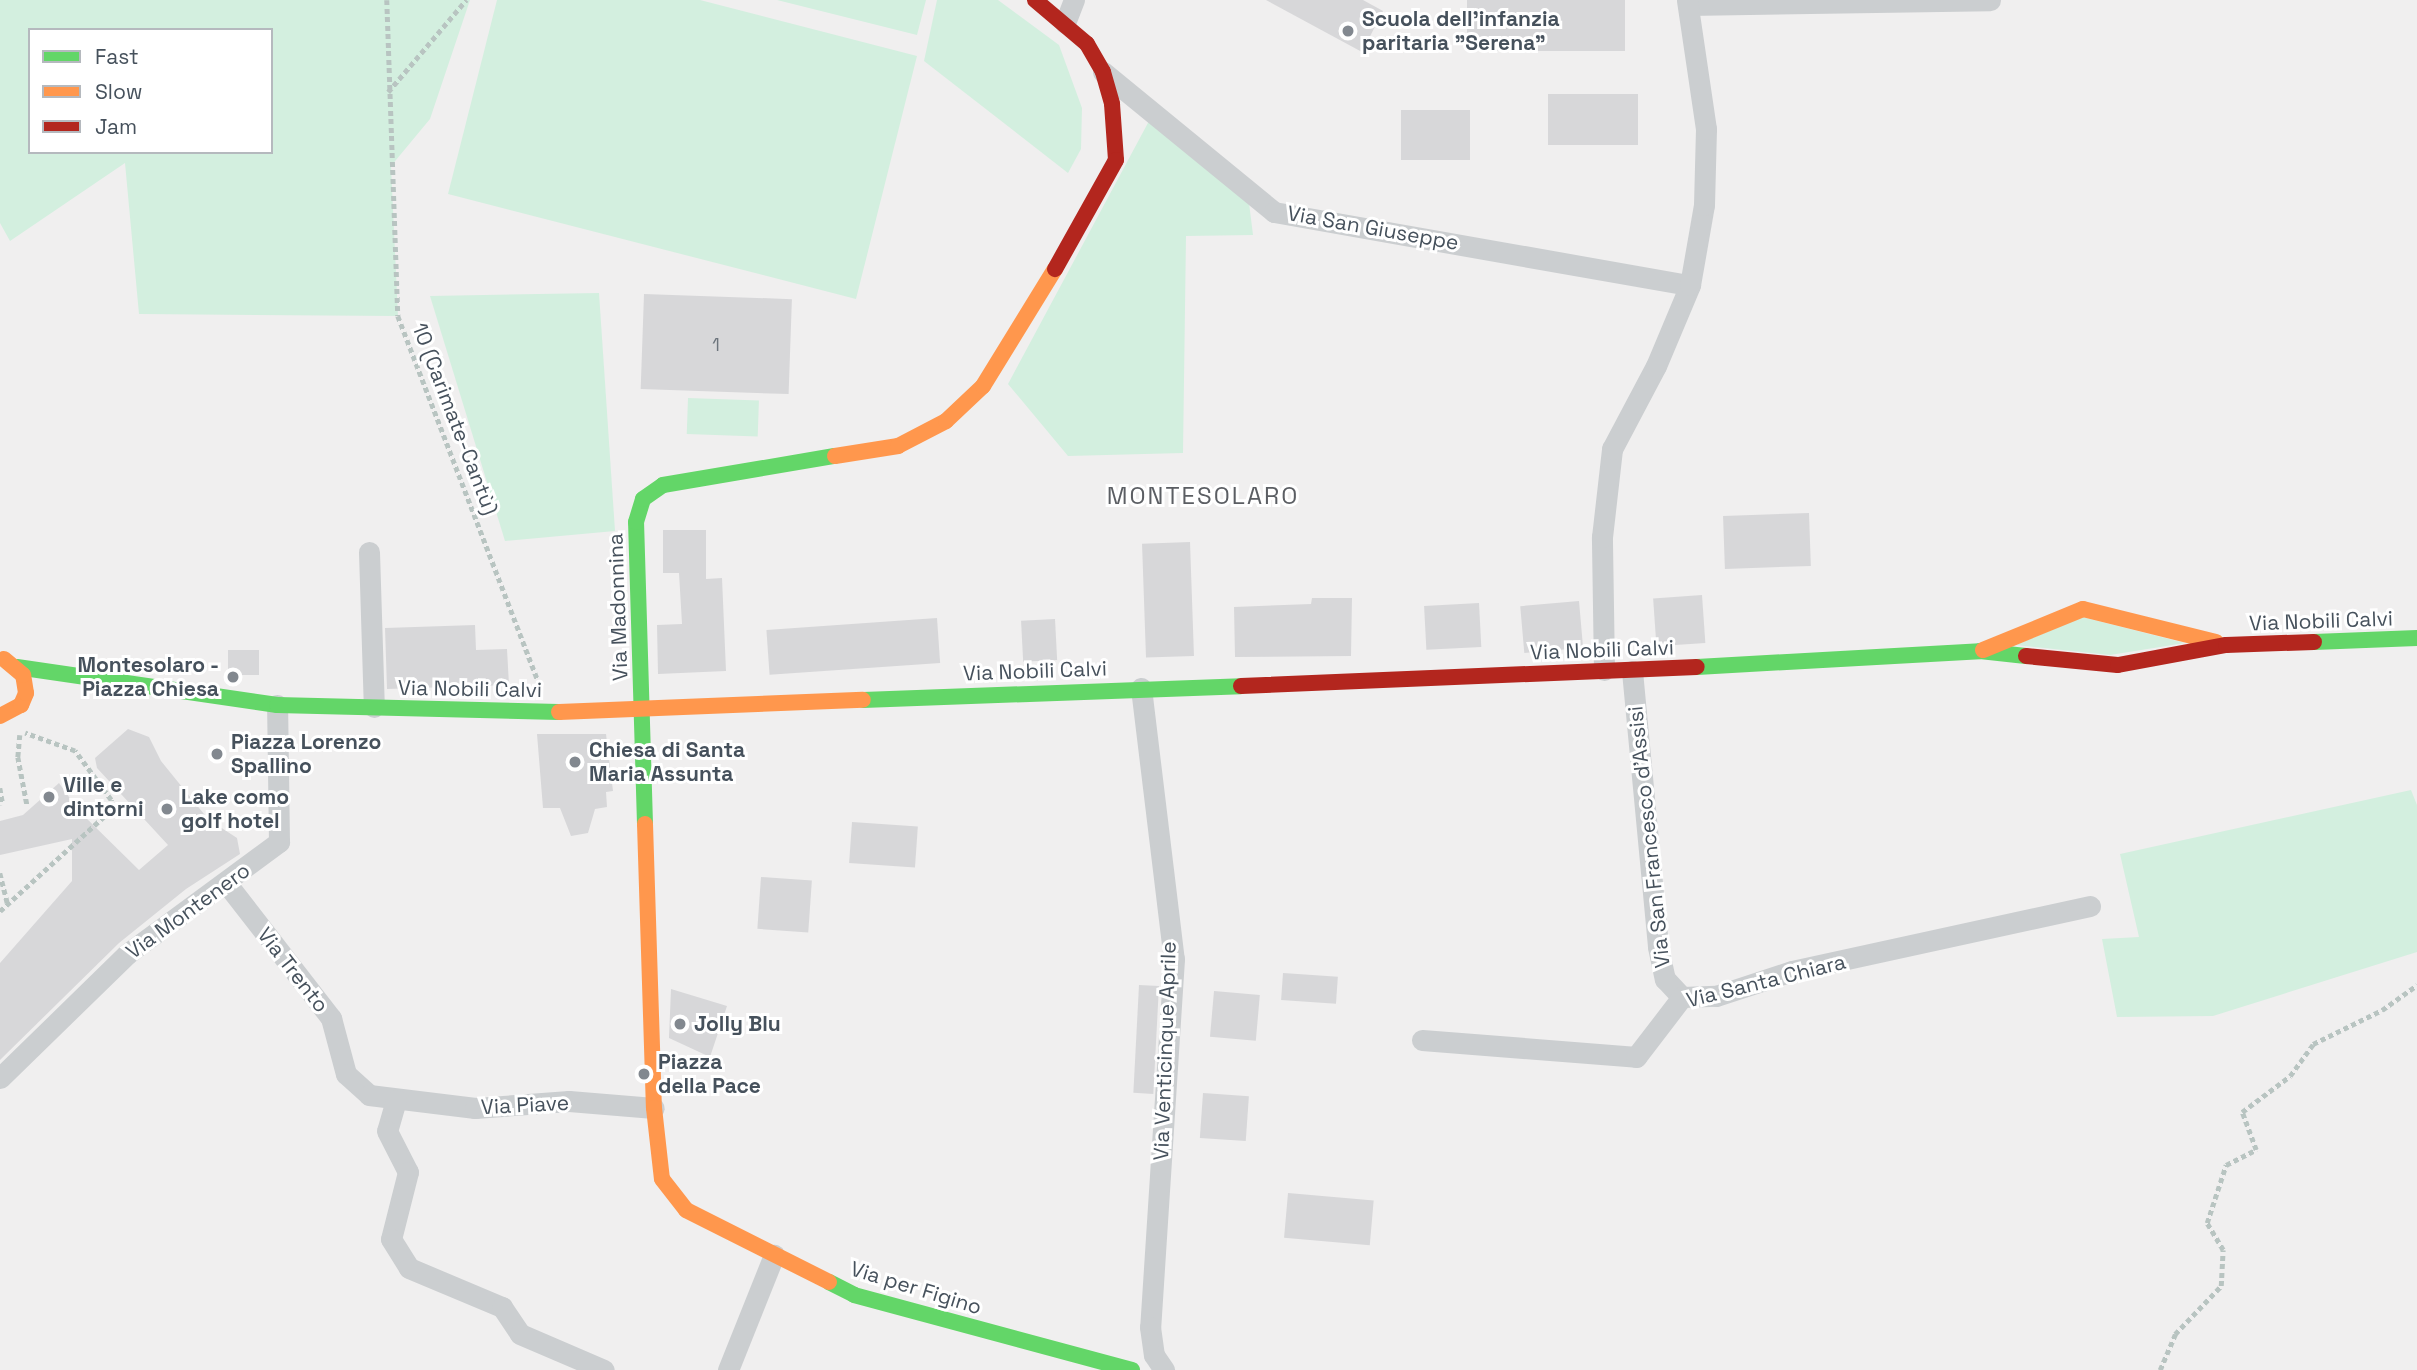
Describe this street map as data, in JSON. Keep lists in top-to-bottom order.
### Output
{
  "streets": {
    "main road": ["Via Madonnina", "Via Nobili Calvi", "Via per Figino"],
    "street": [
      "Via San Giuseppe",
      "Via San Francesco d'Assisi",
      "Via Montenero",
      "Via Trento",
      "Via Santa Chiara",
      "Via Venticinque Aprile",
      "Via Piave"
    ],
    "path": ["10 (Carimate-Cantù)"]
  },
  "crossings": [
    ["Via San Giuseppe", "Via Madonnina"],
    ["10 (Carimate-Cantù)", "Via Nobili Calvi"],
    ["Via Madonnina", "Via Nobili Calvi"],
    ["Via Madonnina", "Via Piave"],
    ["Via Madonnina", "Via per Figino"],
    ["Via Nobili Calvi", "Via San Francesco d'Assisi"],
    ["Via Nobili Calvi", "Via Montenero"],
    ["Via Nobili Calvi", "Via Venticinque Aprile"],
    ["Via San Francesco d'Assisi", "Via Santa Chiara"],
    ["Via Montenero", "Via Trento"],
    ["Via Trento", "Via Piave"],
    ["Via Piave", "Via per Figino"]
  ],
  "districts": ["MONTESOLARO"],
  "places": [
    "Scuola dell'infanzia paritaria \"Serena\"",
    "Montesolaro - Piazza Chiesa",
    "Piazza Lorenzo Spallino",
    "Chiesa di Santa Maria Assunta",
    "Ville e dintorni",
    "Lake como golf hotel",
    "Jolly Blu",
    "Piazza della Pace"
  ],
  "house_numbers": ["1"],
  "legend": ["Fast", "Slow", "Jam"]
}
